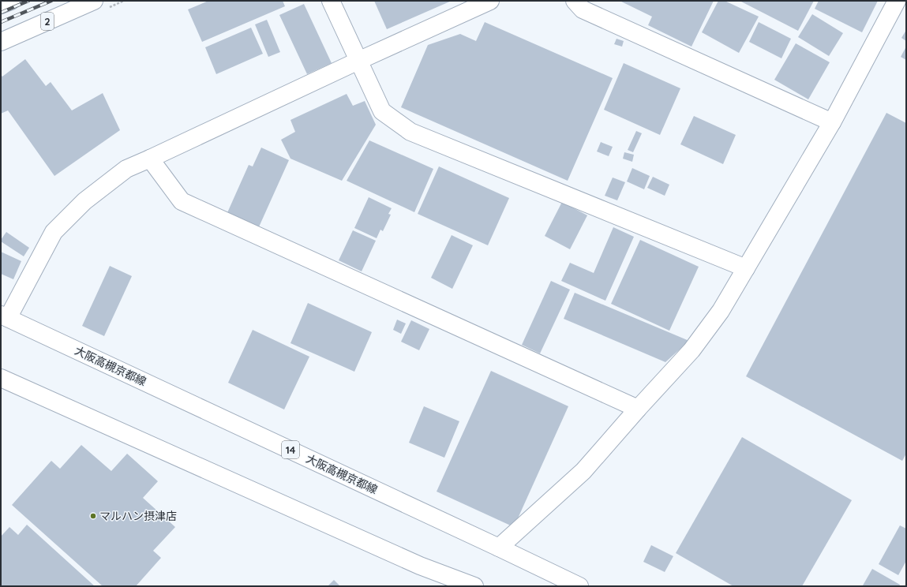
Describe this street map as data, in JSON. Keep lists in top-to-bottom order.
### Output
{
  "streets": {
    "main road": ["2", "大阪高槻京都線", "14"]
  },
  "places": ["マルハン摂津店"]
}
